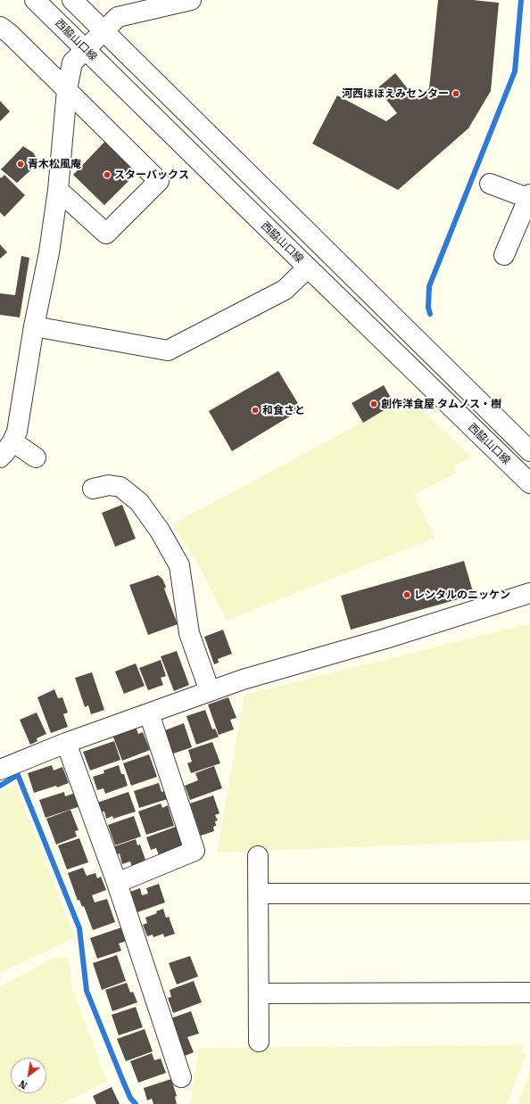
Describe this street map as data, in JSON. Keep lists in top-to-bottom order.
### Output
{
  "streets": {
    "street": ["西脇山口線"]
  },
  "places": [
    "河西ほほえみセンター",
    "青木松風庵",
    "スターバックス",
    "創作洋食屋 タムノス・樹",
    "和食さと",
    "レンタルのニッケン"
  ],
  "north": "bottom left"
}
